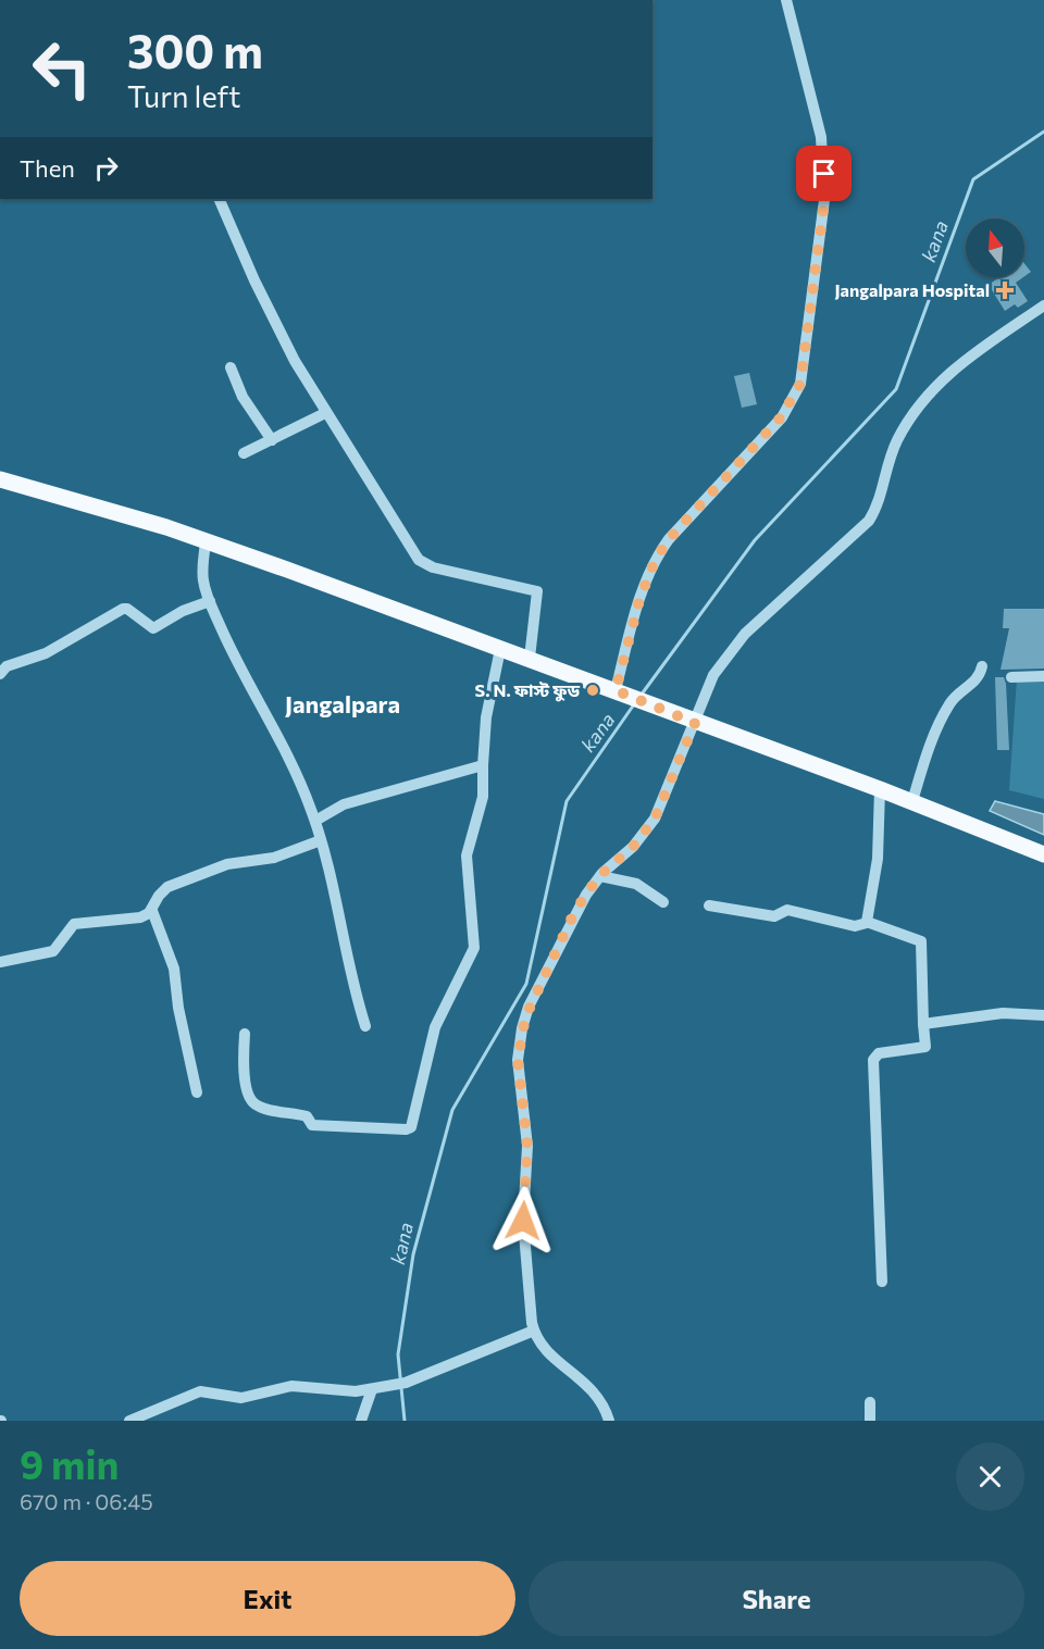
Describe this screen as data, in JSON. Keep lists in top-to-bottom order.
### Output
{
  "districts": ["Jangalpara"],
  "water": ["kana"],
  "places": {
    "health": ["Jangalpara Hospital"],
    "other": ["S. N. ফাস্ট ফুড"]
  },
  "north": "top",
  "page": {
    "turn": ["300 m", "Turn left"],
    "then": "Then",
    "heading": ["9 min", "670 m · 06:45"],
    "buttons": ["Exit", "Share"]
  }
}
